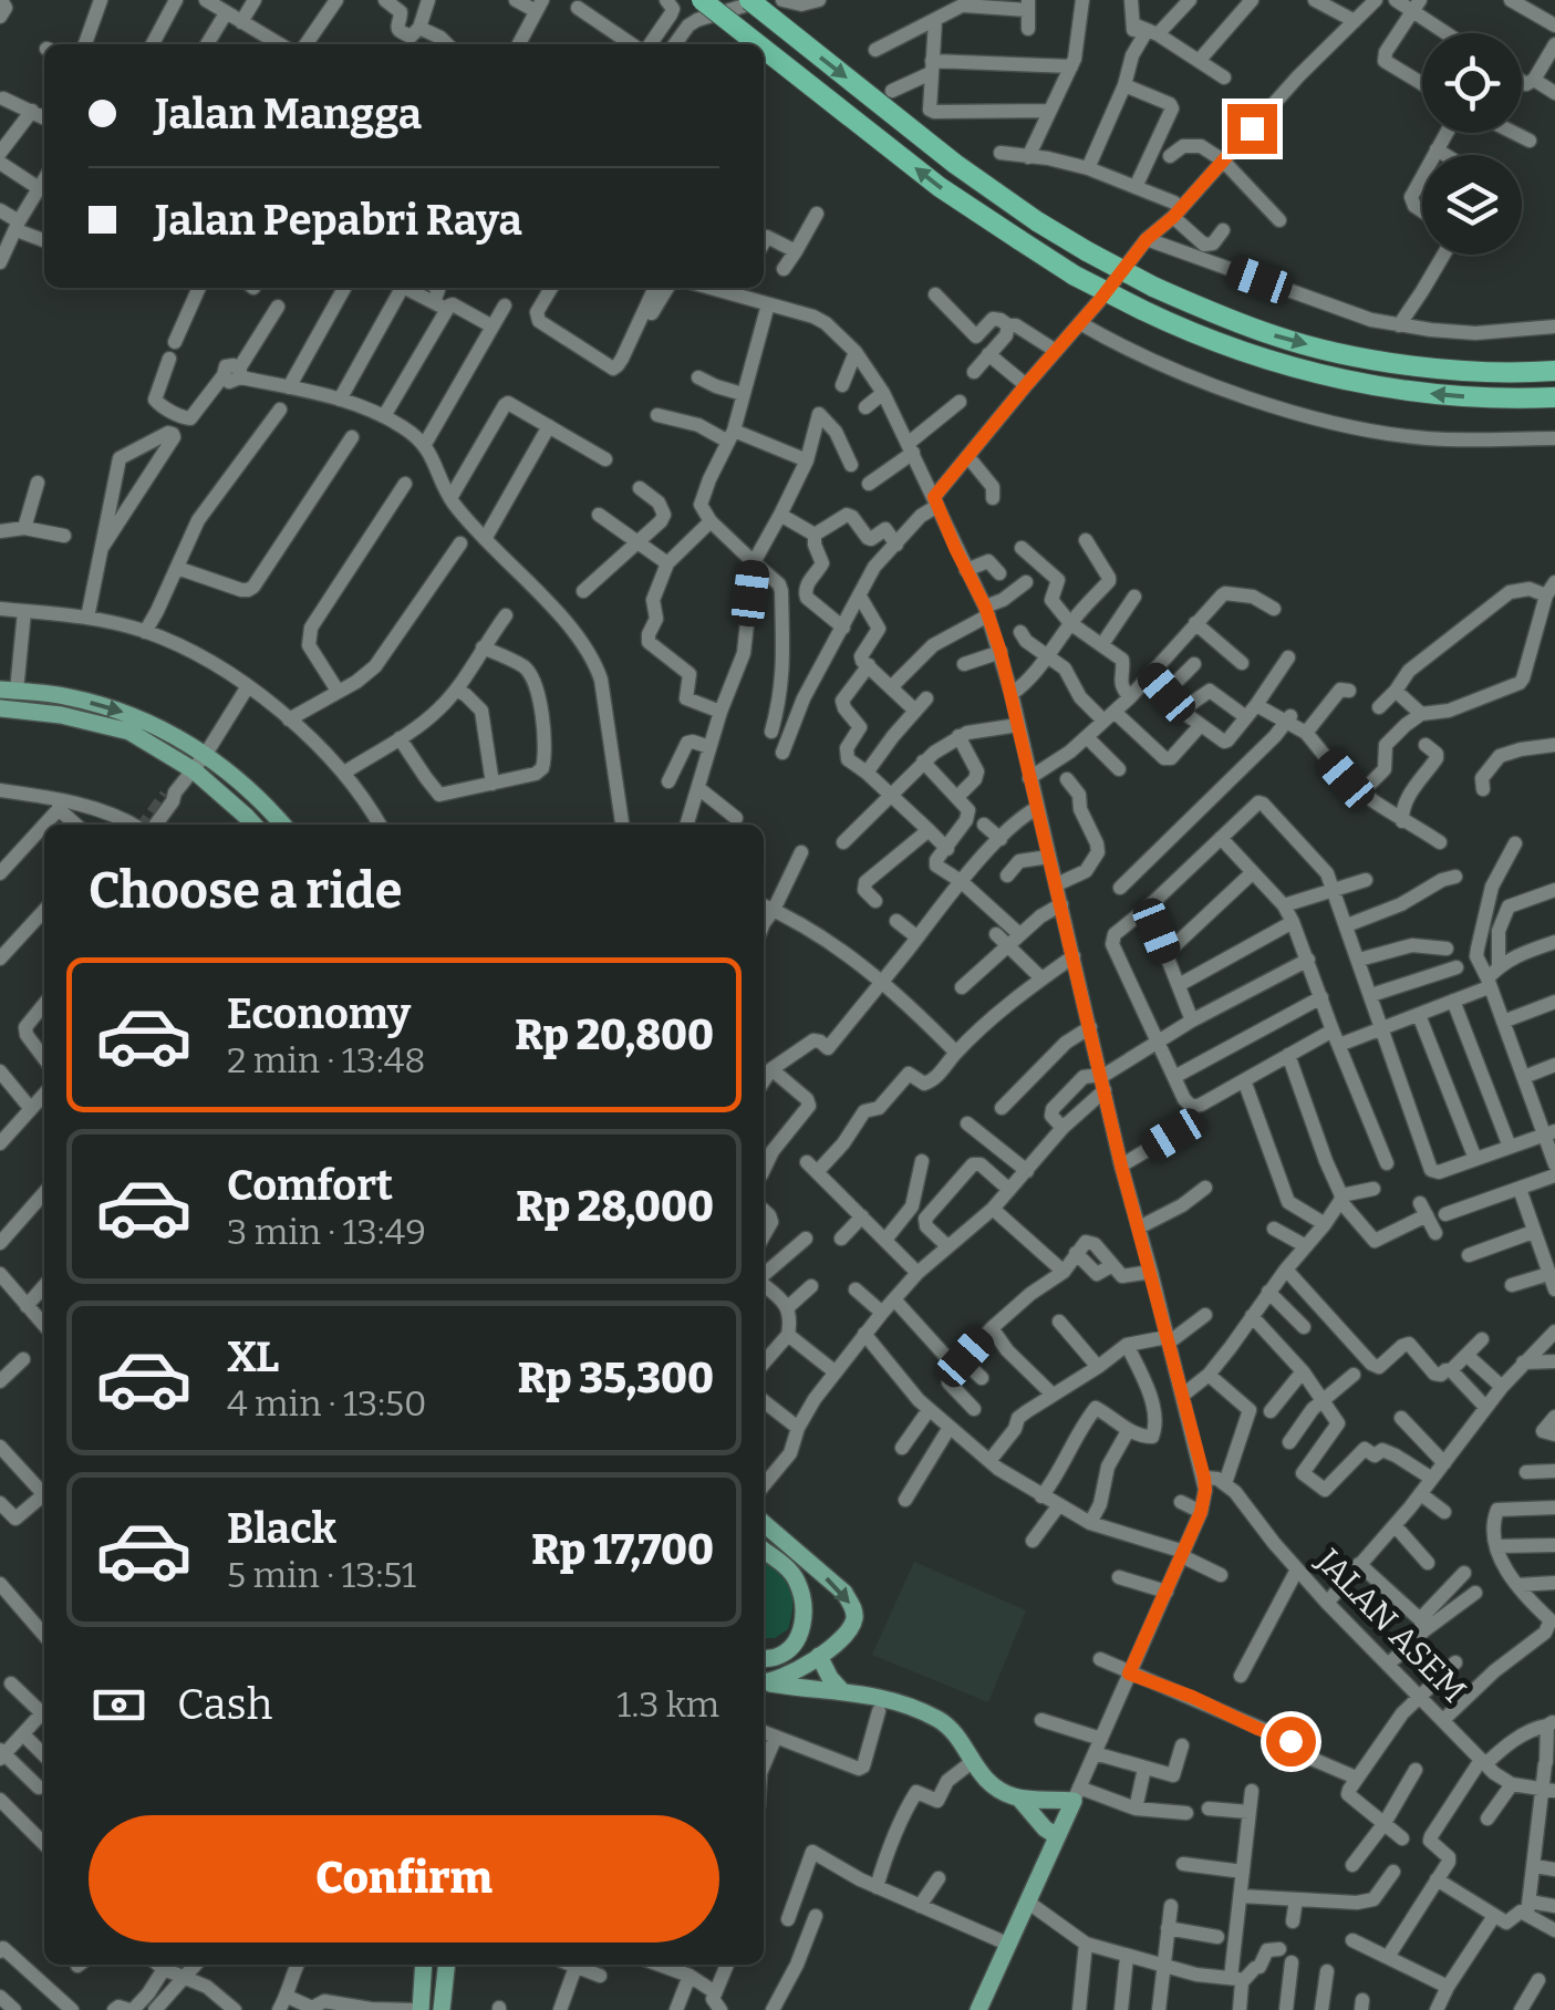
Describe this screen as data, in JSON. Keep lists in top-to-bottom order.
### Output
{
  "streets": {
    "street": ["JALAN ASEM"]
  },
  "page": {
    "banner": ["Jalan Mangga", "Jalan Pepabri Raya"],
    "heading": "Choose a ride",
    "list": [
      {
        "name": "Economy",
        "note": "2 min · 13:48",
        "value": "Rp 20,800"
      },
      {
        "name": "Comfort",
        "note": "3 min · 13:49",
        "value": "Rp 28,000"
      },
      {
        "name": "XL",
        "note": "4 min · 13:50",
        "value": "Rp 35,300"
      },
      {
        "name": "Black",
        "note": "5 min · 13:51",
        "value": "Rp 17,700"
      }
    ],
    "pay": ["Cash", "1.3 km"],
    "buttons": "Confirm"
  }
}
